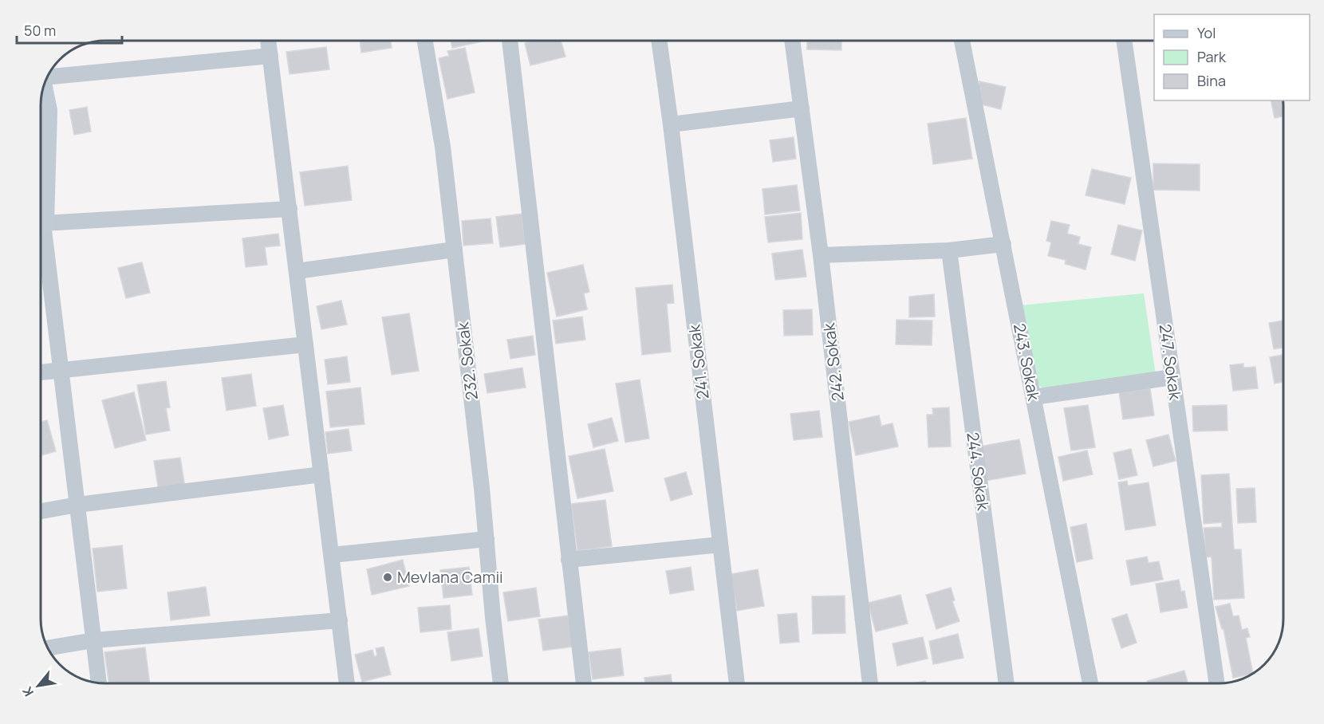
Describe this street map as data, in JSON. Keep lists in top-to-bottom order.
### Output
{
  "streets": {
    "street": [
      "232. Sokak",
      "241. Sokak",
      "242. Sokak",
      "243. Sokak",
      "247. Sokak",
      "244. Sokak"
    ]
  },
  "places": ["Mevlana Camii"],
  "legend": ["Yol", "Park", "Bina"],
  "scale_bar": "50 m",
  "north": "bottom left"
}
